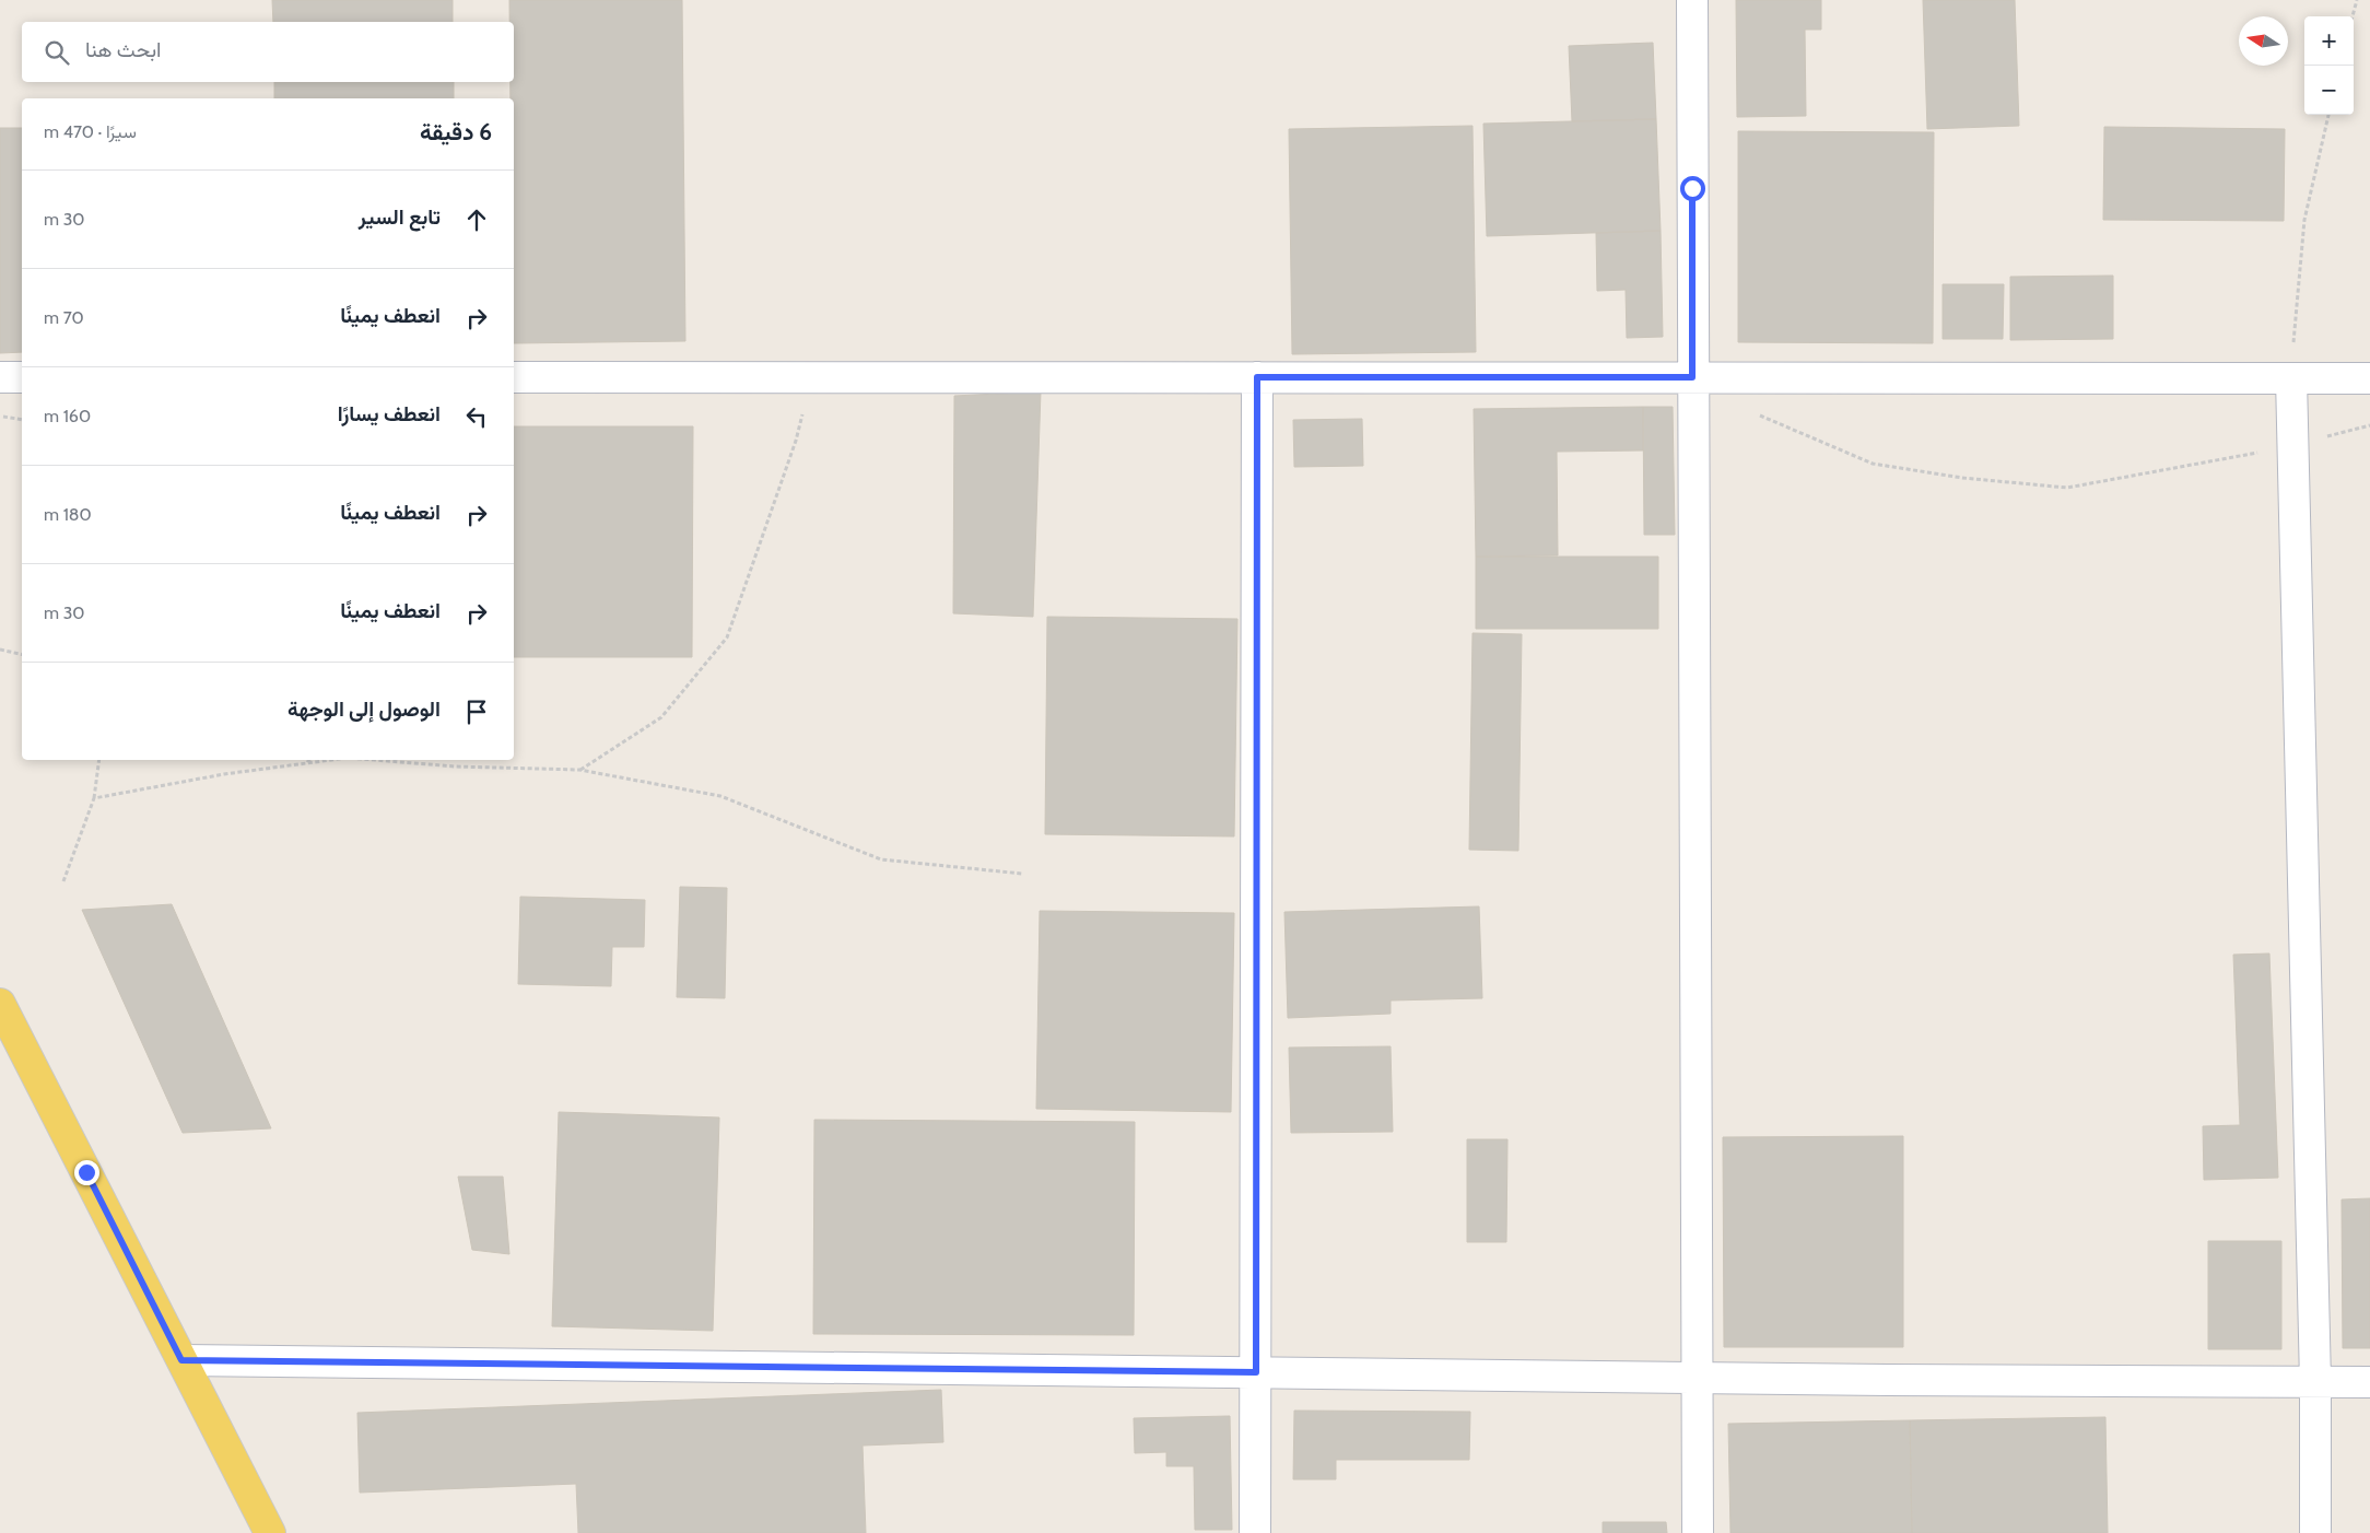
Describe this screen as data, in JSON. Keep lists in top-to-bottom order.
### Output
{
  "north": "left",
  "page": {
    "map_buttons": ["+", "−"],
    "search": "ابحث هنا",
    "heading": ["6 دقيقة", "سيرًا · 470 m"],
    "list": [
      ["تابع السير", "30 m"],
      ["انعطف يمينًا", "70 m"],
      ["انعطف يسارًا", "160 m"],
      ["انعطف يمينًا", "180 m"],
      ["انعطف يمينًا", "30 m"],
      "الوصول إلى الوجهة"
    ]
  }
}
